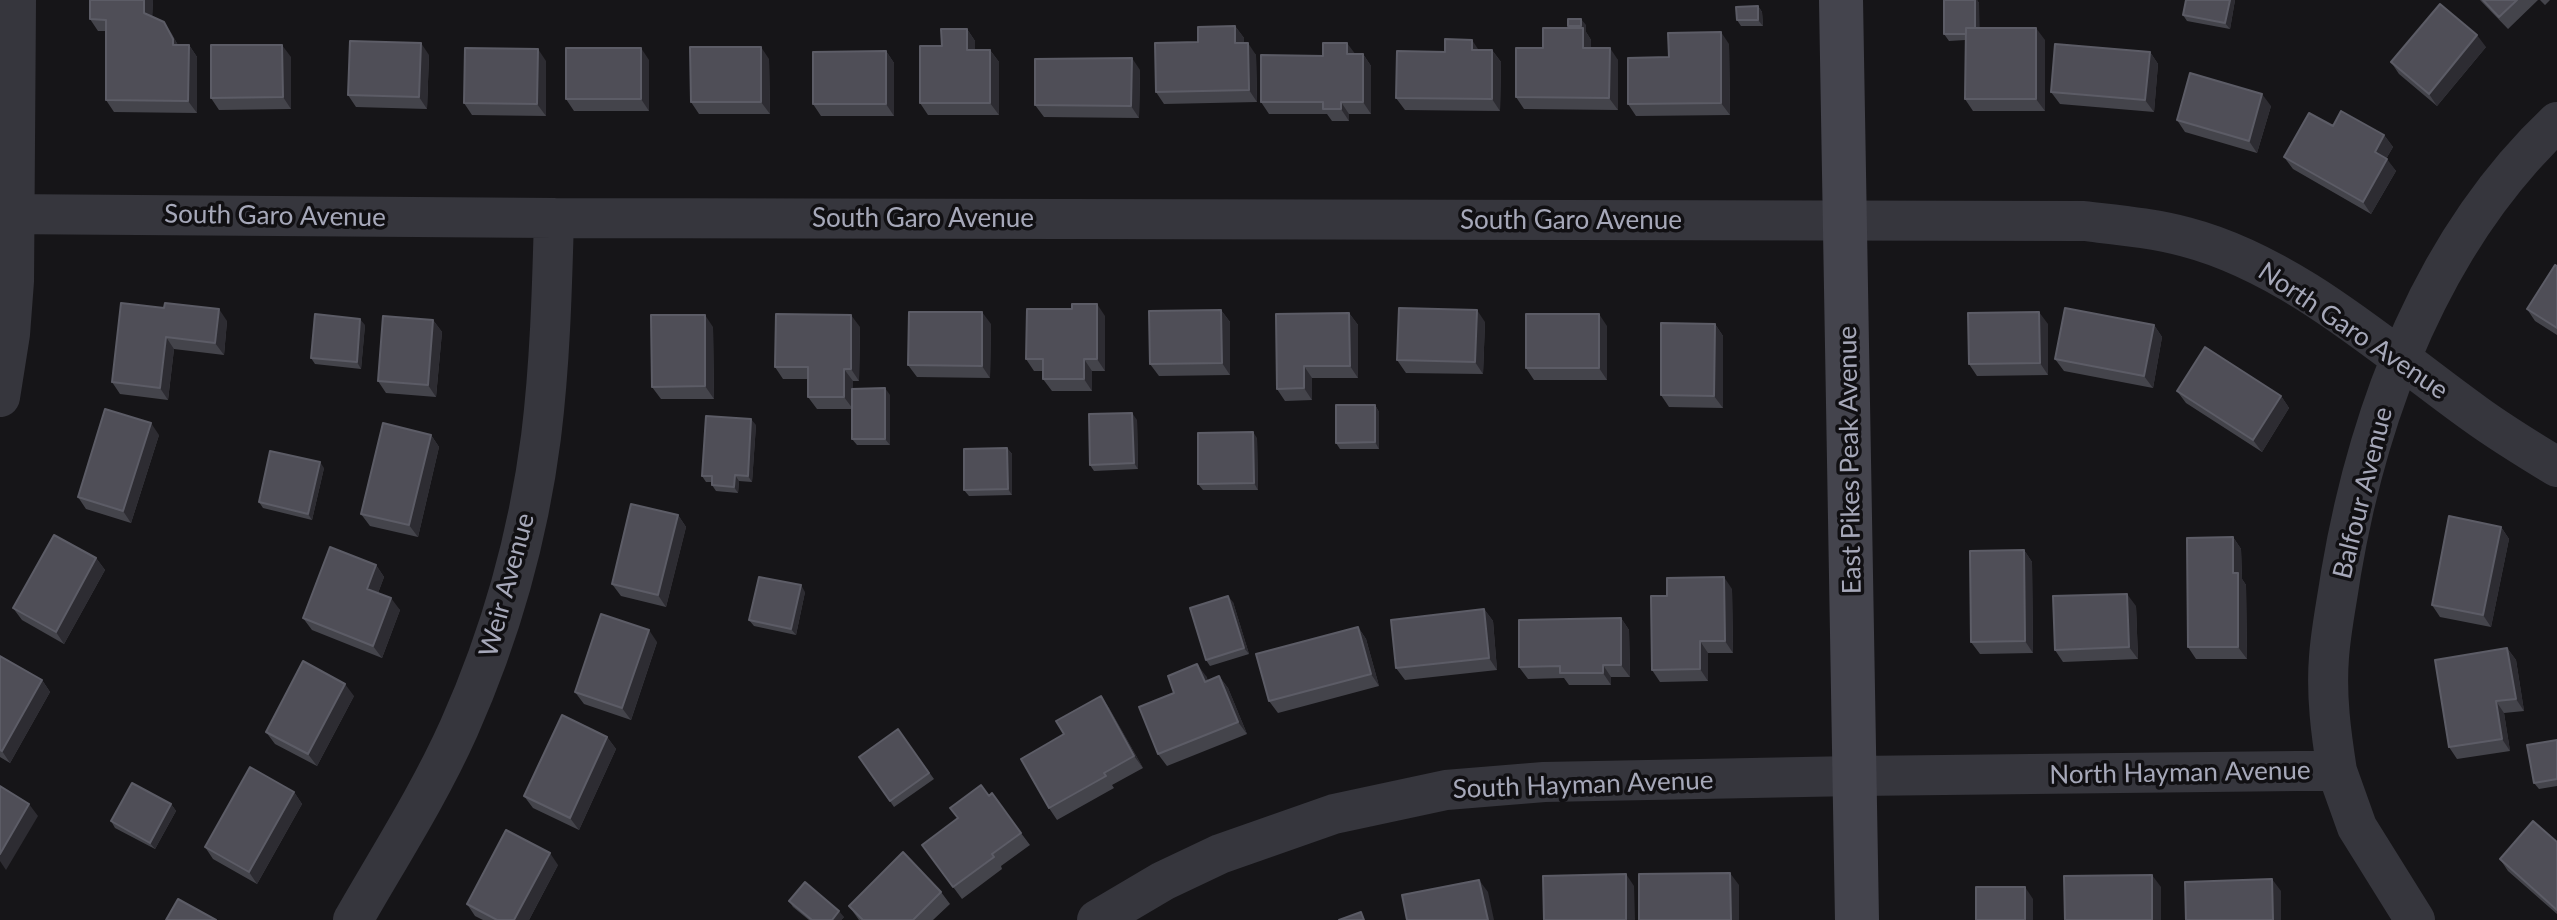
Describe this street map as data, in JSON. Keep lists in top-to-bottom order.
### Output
{
  "streets": {
    "main road": ["East Pikes Peak Avenue"],
    "street": [
      "South Garo Avenue",
      "North Garo Avenue",
      "Balfour Avenue",
      "Weir Avenue",
      "North Hayman Avenue",
      "South Hayman Avenue"
    ]
  },
  "crossings": [
    ["South Garo Avenue", "North Garo Avenue"],
    ["South Garo Avenue", "East Pikes Peak Avenue"],
    ["South Garo Avenue", "Weir Avenue"],
    ["North Garo Avenue", "East Pikes Peak Avenue"],
    ["North Garo Avenue", "Balfour Avenue"],
    ["East Pikes Peak Avenue", "North Hayman Avenue"],
    ["East Pikes Peak Avenue", "South Hayman Avenue"],
    ["Balfour Avenue", "North Hayman Avenue"],
    ["North Hayman Avenue", "South Hayman Avenue"]
  ]
}
